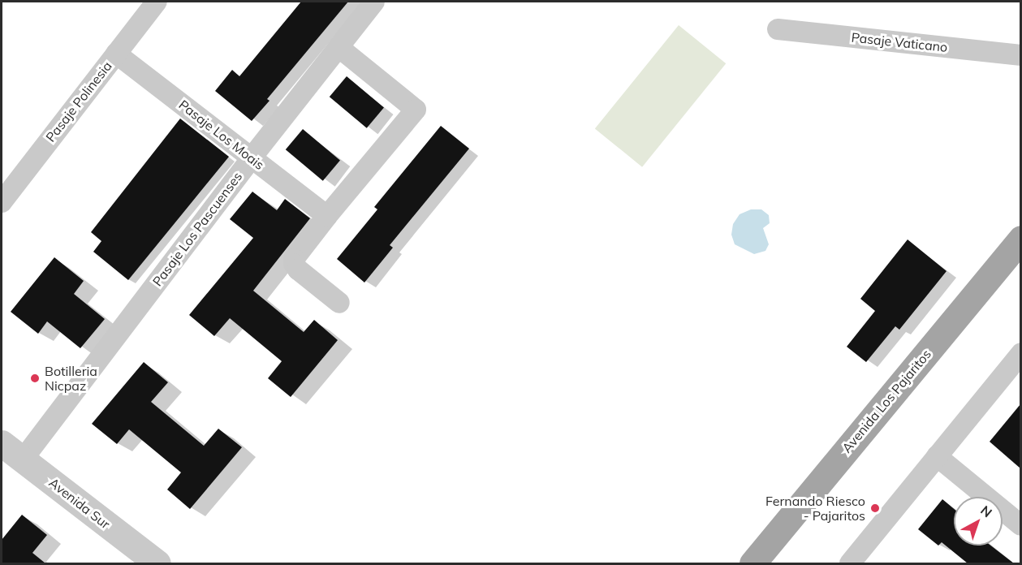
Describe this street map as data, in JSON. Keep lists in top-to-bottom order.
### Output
{
  "streets": {
    "main road": ["Avenida Los Pajaritos"],
    "street": [
      "Pasaje Vaticano",
      "Pasaje Polinesia",
      "Pasaje Los Moais",
      "Pasaje Los Pascuenses",
      "Avenida Sur"
    ]
  },
  "crossings": [
    ["Pasaje Polinesia", "Pasaje Los Moais"],
    ["Pasaje Los Moais", "Pasaje Los Pascuenses"],
    ["Pasaje Los Pascuenses", "Avenida Sur"]
  ],
  "places": ["Botilleria Nicpaz", "Fernando Riesco - Pajaritos"],
  "north": "top right"
}
